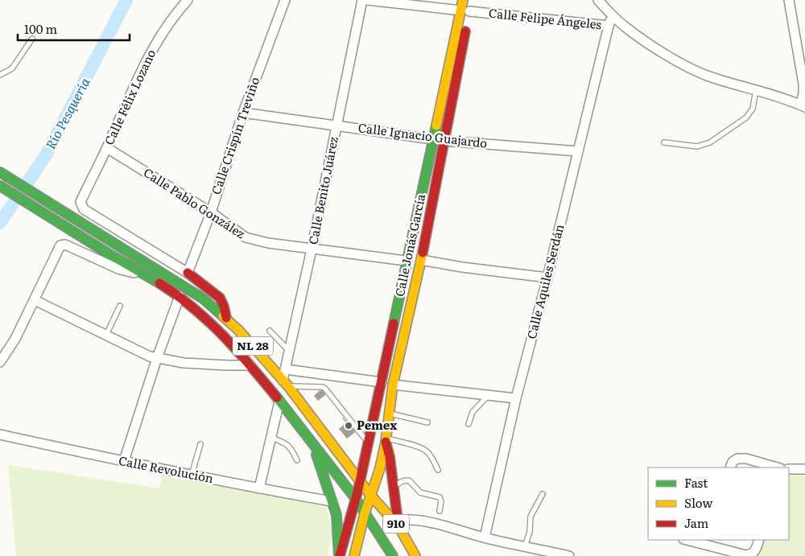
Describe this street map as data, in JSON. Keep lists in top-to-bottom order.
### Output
{
  "streets": {
    "main road": ["Calle Jonás García", "NL 28", "910"],
    "street": [
      "Calle Felipe Ángeles",
      "Calle Félix Lozano",
      "Calle Crispín Treviño",
      "Calle Ignacio Guajardo",
      "Calle Benito Juárez",
      "Calle Pablo González",
      "Calle Aquiles Serdán",
      "Calle Revolución"
    ]
  },
  "crossings": [
    ["Calle Felipe Ángeles", "Calle Jonás García"],
    ["Calle Felipe Ángeles", "Calle Aquiles Serdán"],
    ["Calle Félix Lozano", "Calle Crispín Treviño"],
    ["Calle Félix Lozano", "Calle Pablo González"],
    ["Calle Crispín Treviño", "Calle Ignacio Guajardo"],
    ["Calle Crispín Treviño", "Calle Pablo González"],
    ["Calle Ignacio Guajardo", "Calle Benito Juárez"],
    ["Calle Ignacio Guajardo", "Calle Jonás García"],
    ["Calle Ignacio Guajardo", "Calle Aquiles Serdán"],
    ["Calle Benito Juárez", "Calle Pablo González"],
    ["Calle Benito Juárez", "NL 28"],
    ["Calle Pablo González", "Calle Jonás García"],
    ["Calle Jonás García", "NL 28"],
    ["Calle Jonás García", "910"],
    ["NL 28", "910"]
  ],
  "water": ["Río Pesquería"],
  "places": ["Pemex"],
  "legend": ["Fast", "Slow", "Jam"],
  "scale_bar": "100 m"
}
